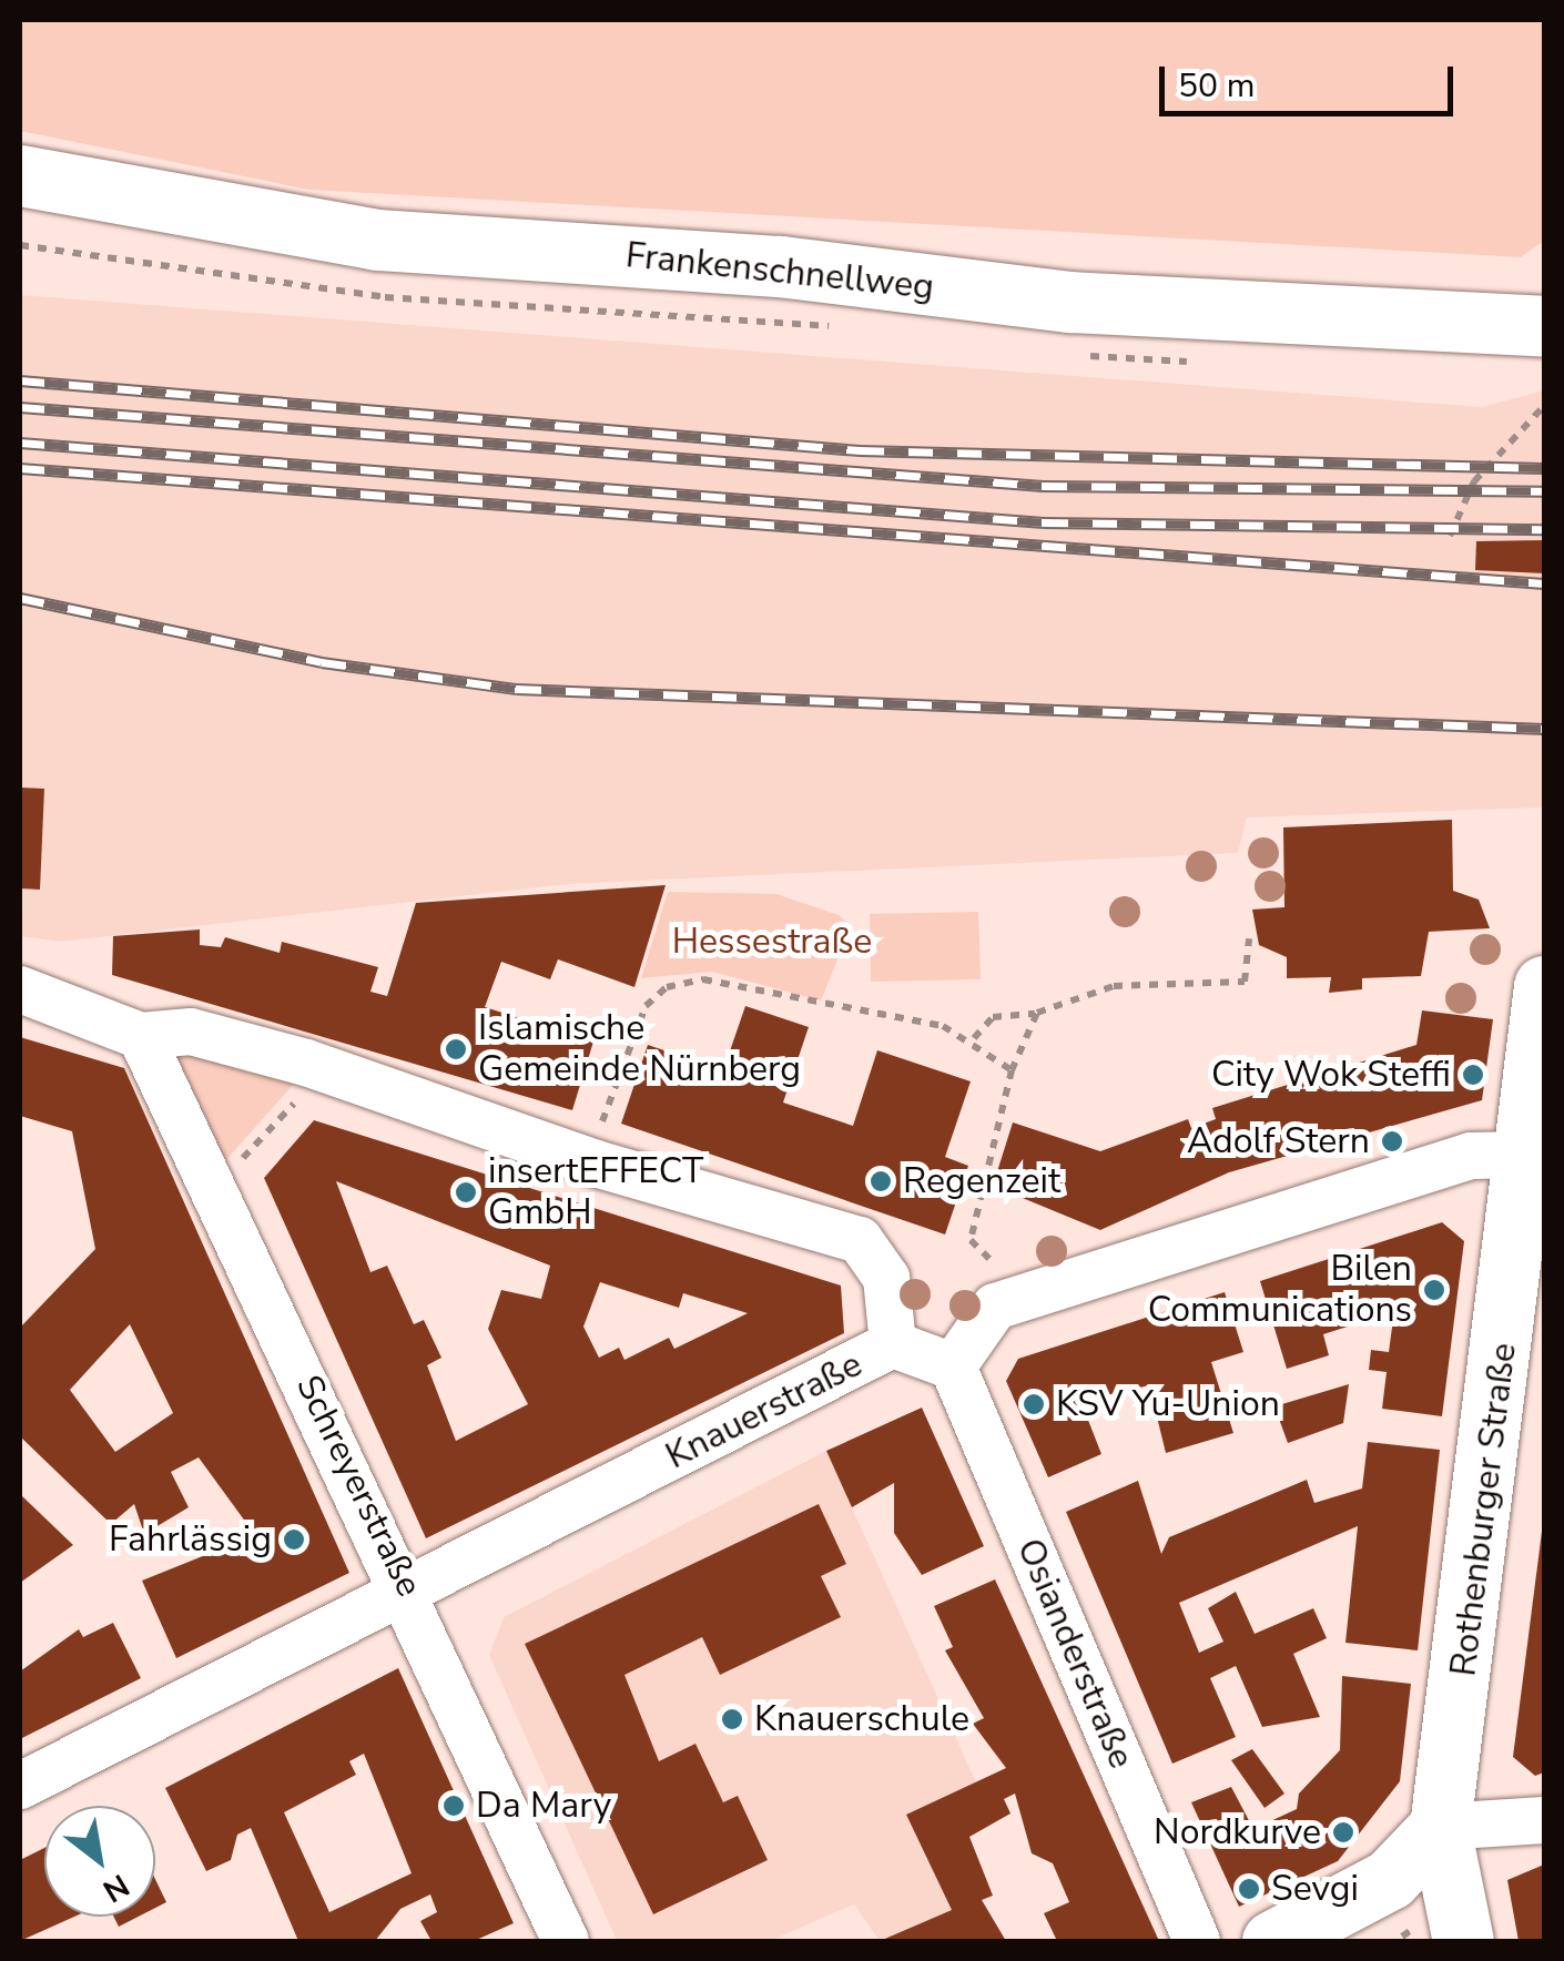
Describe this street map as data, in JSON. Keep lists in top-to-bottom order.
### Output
{
  "streets": {
    "main road": ["Frankenschnellweg", "Rothenburger Straße"],
    "street": ["Knauerstraße", "Schreyerstraße", "Osianderstraße"]
  },
  "crossings": [
    ["Knauerstraße", "Schreyerstraße"],
    ["Knauerstraße", "Osianderstraße"]
  ],
  "parks": ["Hessestraße"],
  "places": [
    "Islamische Gemeinde Nürnberg",
    "City Wok Steffi",
    "Adolf Stern",
    "Regenzeit",
    "insertEFFECT GmbH",
    "Bilen Communications",
    "KSV Yu-Union",
    "Fahrlässig",
    "Knauerschule",
    "Da Mary",
    "Nordkurve",
    "Sevgi"
  ],
  "scale_bar": "50 m",
  "north": "bottom right"
}
